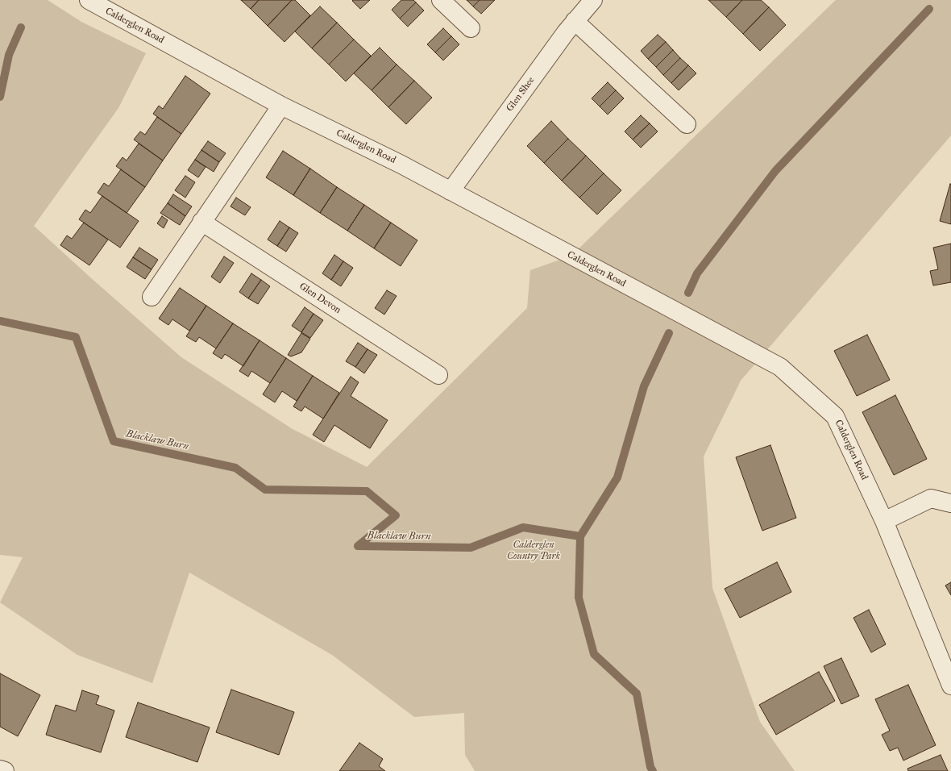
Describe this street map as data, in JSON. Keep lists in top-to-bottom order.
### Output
{
  "streets": {
    "street": ["Calderglen Road", "Glen Shee", "Glen Devon"]
  },
  "crossings": [
    ["Calderglen Road", "Glen Shee"]
  ],
  "water": ["Blacklaw Burn"],
  "parks": ["Calderglen Country Park"]
}
